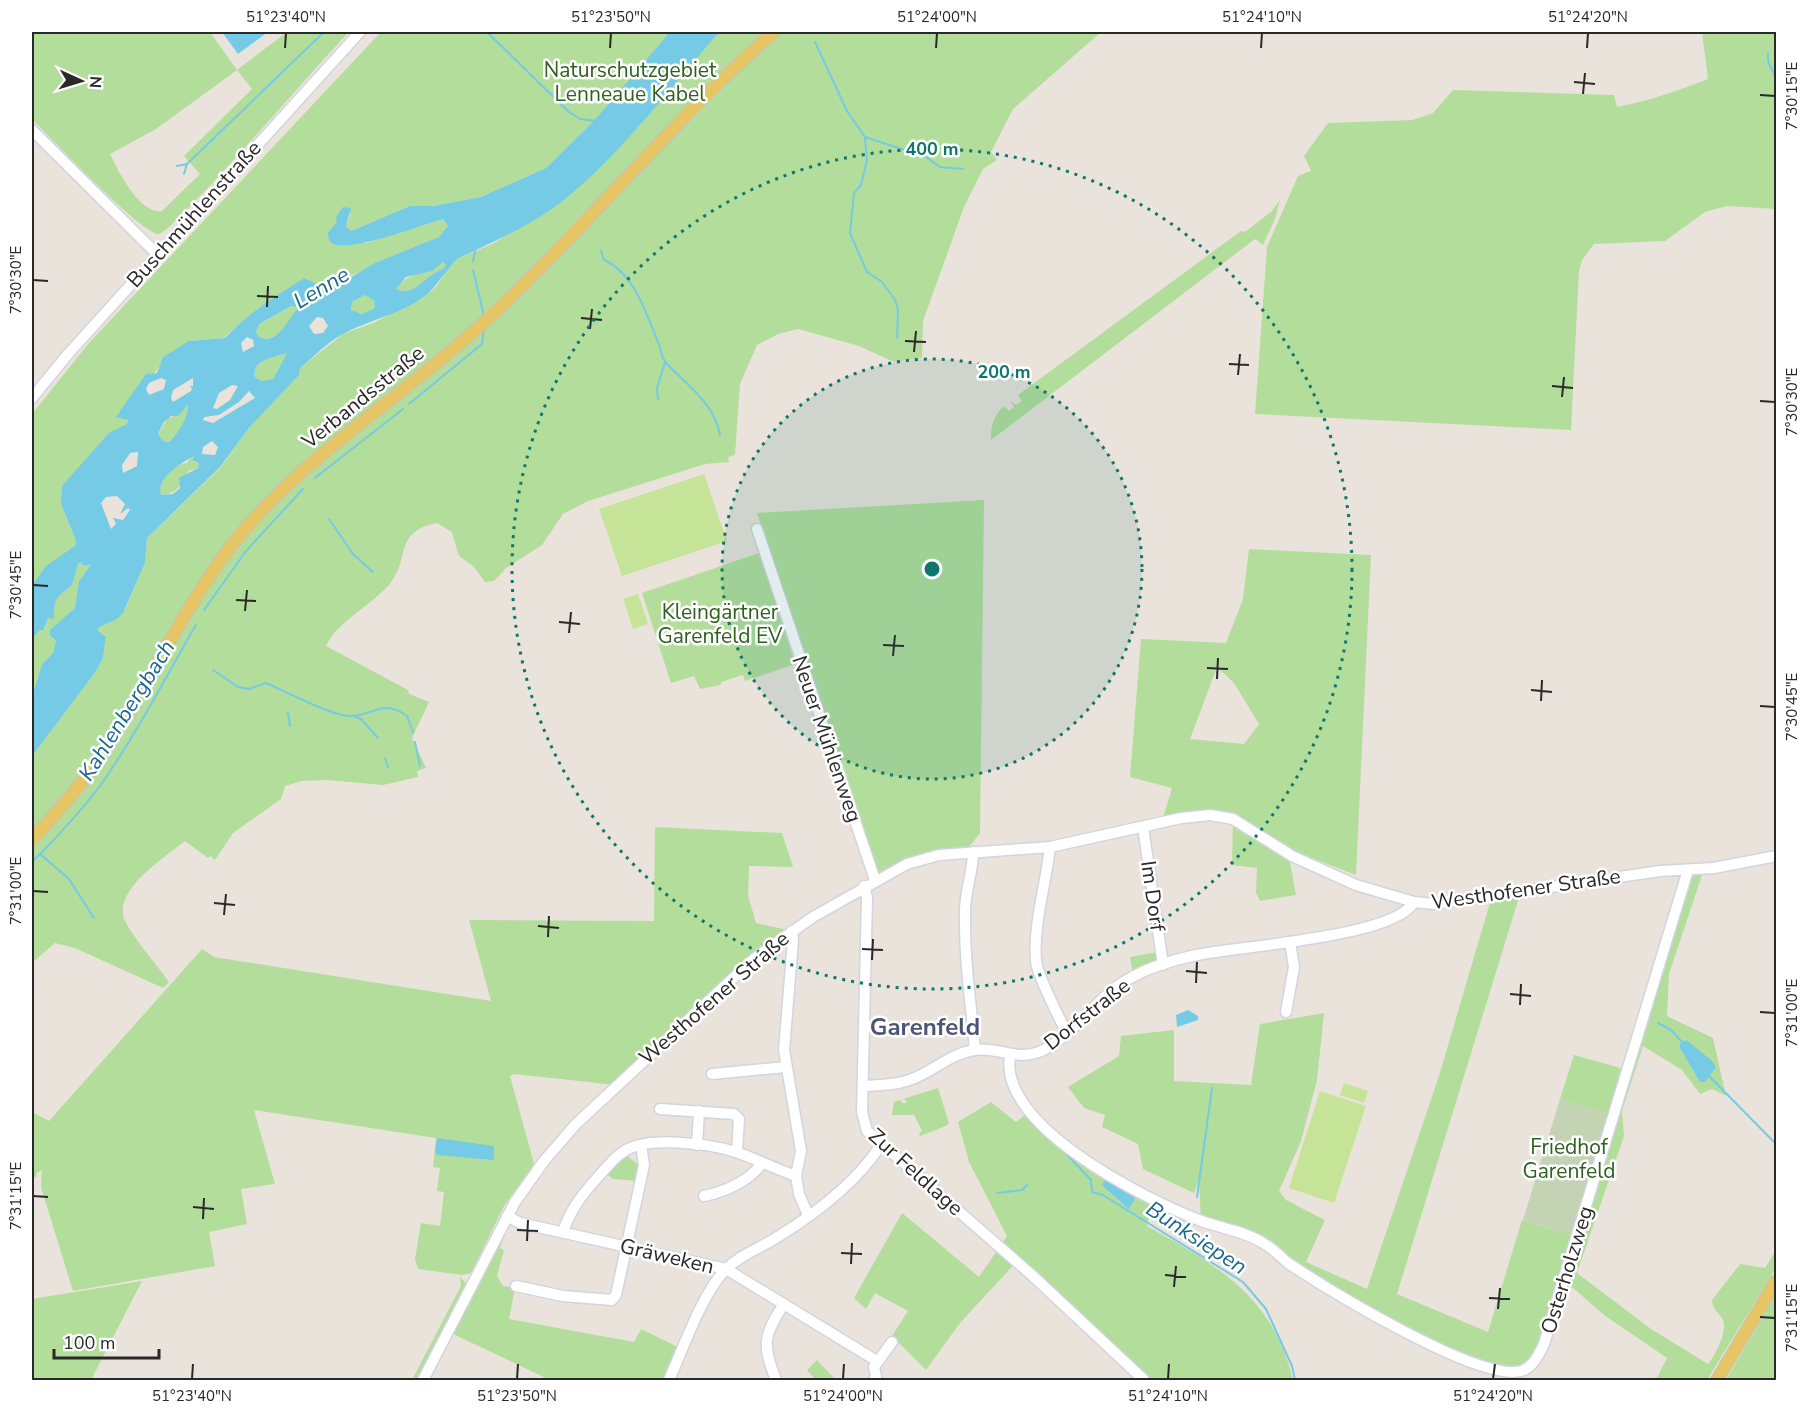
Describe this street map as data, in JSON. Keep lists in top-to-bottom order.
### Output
{
  "streets": {
    "main road": ["Verbandsstraße"],
    "street": [
      "Buschmühlenstraße",
      "Neuer Mühlenweg",
      "Westhofener Straße",
      "Im Dorf",
      "Dorfstraße",
      "Zur Feldlage",
      "Gräweken",
      "Osterholzweg"
    ]
  },
  "crossings": [
    ["Neuer Mühlenweg", "Westhofener Straße"],
    ["Westhofener Straße", "Im Dorf"],
    ["Westhofener Straße", "Dorfstraße"],
    ["Westhofener Straße", "Zur Feldlage"],
    ["Westhofener Straße", "Gräweken"],
    ["Westhofener Straße", "Osterholzweg"],
    ["Im Dorf", "Dorfstraße"],
    ["Dorfstraße", "Zur Feldlage"],
    ["Dorfstraße", "Osterholzweg"]
  ],
  "districts": ["Garenfeld"],
  "water": ["Lenne", "Kahlenbergbach", "Bunksiepen"],
  "parks": ["Naturschutzgebiet Lenneaue Kabel", "Kleingärtner Garenfeld EV", "Friedhof Garenfeld"],
  "scale_bar": "100 m",
  "north": "right",
  "coordinates": [
    "51°23'40\"N",
    "51°23'50\"N",
    "51°24'00\"N",
    "51°24'10\"N",
    "51°24'20\"N",
    "7°30'15\"E",
    "7°30'30\"E",
    "7°30'45\"E",
    "7°31'00\"E",
    "7°31'15\"E"
  ],
  "rings": ["400 m", "200 m"]
}
